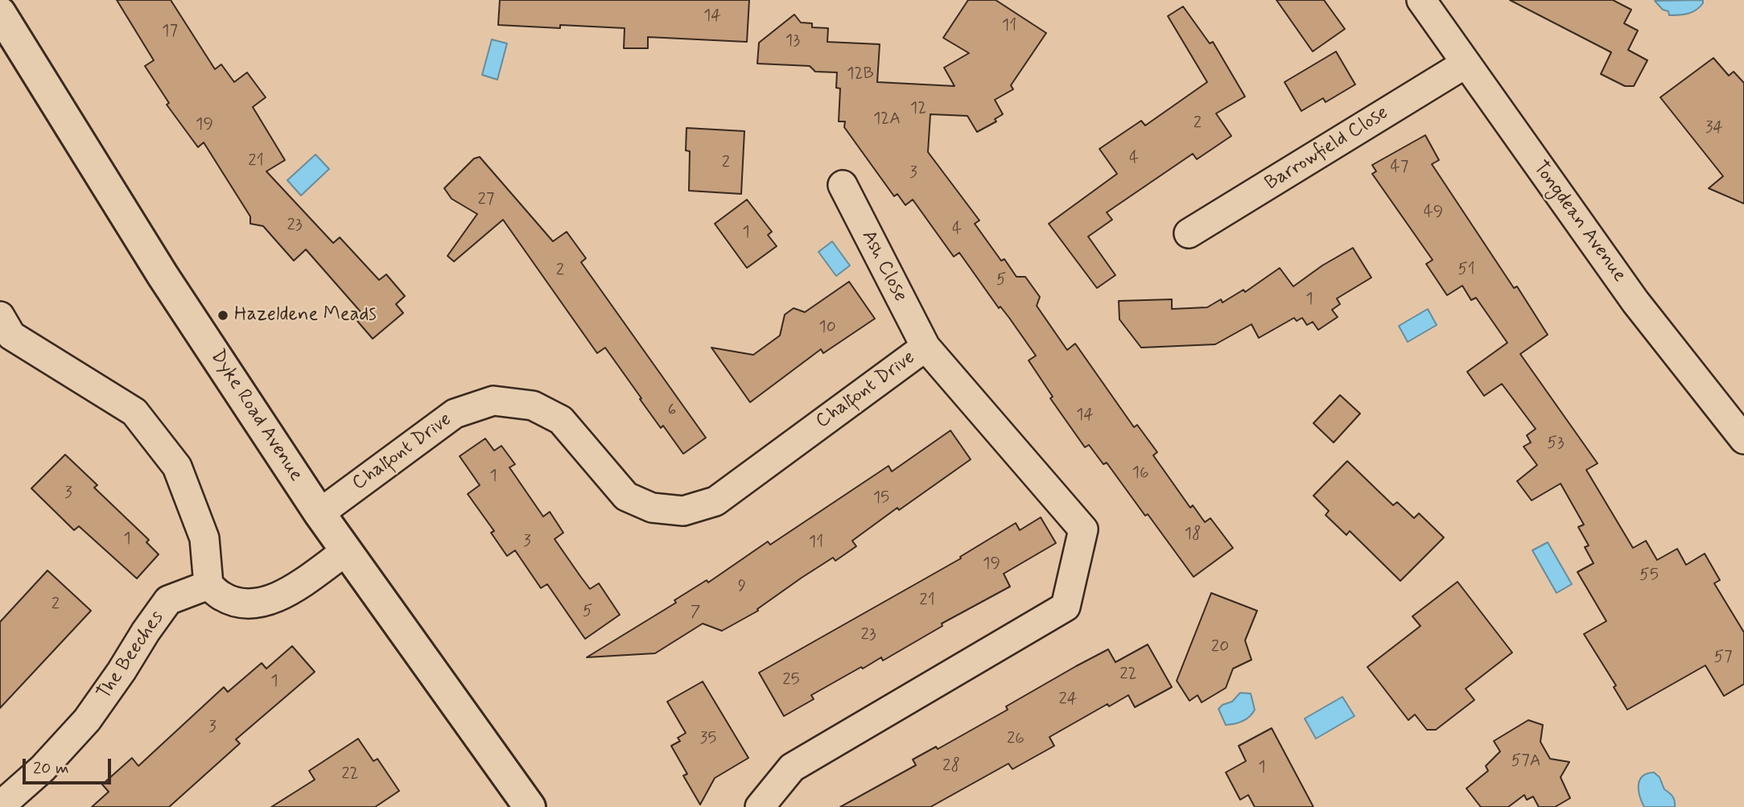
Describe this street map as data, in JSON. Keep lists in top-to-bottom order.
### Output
{
  "streets": {
    "street": [
      "Barrowfield Close",
      "Tongdean Avenue",
      "Ash Close",
      "Chalfont Drive",
      "Dyke Road Avenue",
      "The Beeches"
    ]
  },
  "crossings": [
    ["Barrowfield Close", "Tongdean Avenue"],
    ["Ash Close", "Chalfont Drive"],
    ["Chalfont Drive", "Dyke Road Avenue"]
  ],
  "places": ["Hazeldene Meads"],
  "house_numbers": [
    "14",
    "11",
    "17",
    "13",
    "12B",
    "12",
    "12A",
    "2",
    "19",
    "34",
    "4",
    "21",
    "2",
    "47",
    "3",
    "27",
    "49",
    "23",
    "4",
    "1",
    "51",
    "2",
    "5",
    "1",
    "10",
    "6",
    "14",
    "53",
    "16",
    "1",
    "3",
    "15",
    "18",
    "1",
    "3",
    "11",
    "19",
    "55",
    "9",
    "21",
    "2",
    "5",
    "7",
    "23",
    "20",
    "57",
    "22",
    "25",
    "1",
    "24",
    "3",
    "35",
    "26",
    "57A",
    "28",
    "1",
    "22"
  ],
  "scale_bar": "20 m"
}
